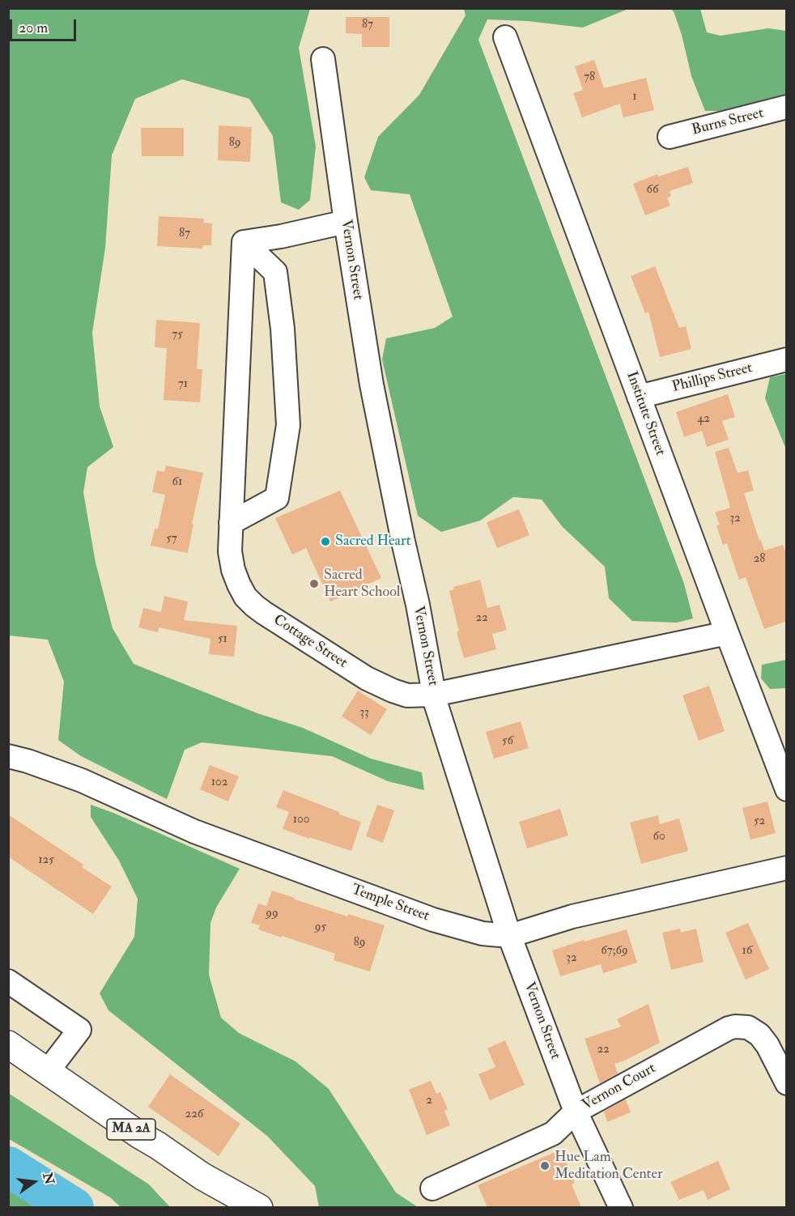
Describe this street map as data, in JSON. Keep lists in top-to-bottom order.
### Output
{
  "streets": {
    "highway": ["MA 2A"],
    "street": [
      "Burns Street",
      "Vernon Street",
      "Phillips Street",
      "Institute Street",
      "Cottage Street",
      "Temple Street",
      "Vernon Court"
    ]
  },
  "crossings": [
    ["Vernon Street", "Cottage Street"],
    ["Vernon Street", "Temple Street"],
    ["Vernon Street", "Vernon Court"],
    ["Phillips Street", "Institute Street"],
    ["Institute Street", "Cottage Street"]
  ],
  "places": ["Sacred Heart", "Sacred Heart School", "Hue Lam Meditation Center"],
  "house_numbers": [
    "87",
    "78",
    "1",
    "89",
    "66",
    "87",
    "75",
    "71",
    "42",
    "61",
    "32",
    "57",
    "28",
    "22",
    "51",
    "33",
    "56",
    "102",
    "100",
    "52",
    "60",
    "125",
    "99",
    "95",
    "89",
    "67;69",
    "16",
    "32",
    "22",
    "2",
    "226"
  ],
  "scale_bar": "20 m",
  "north": "right"
}
